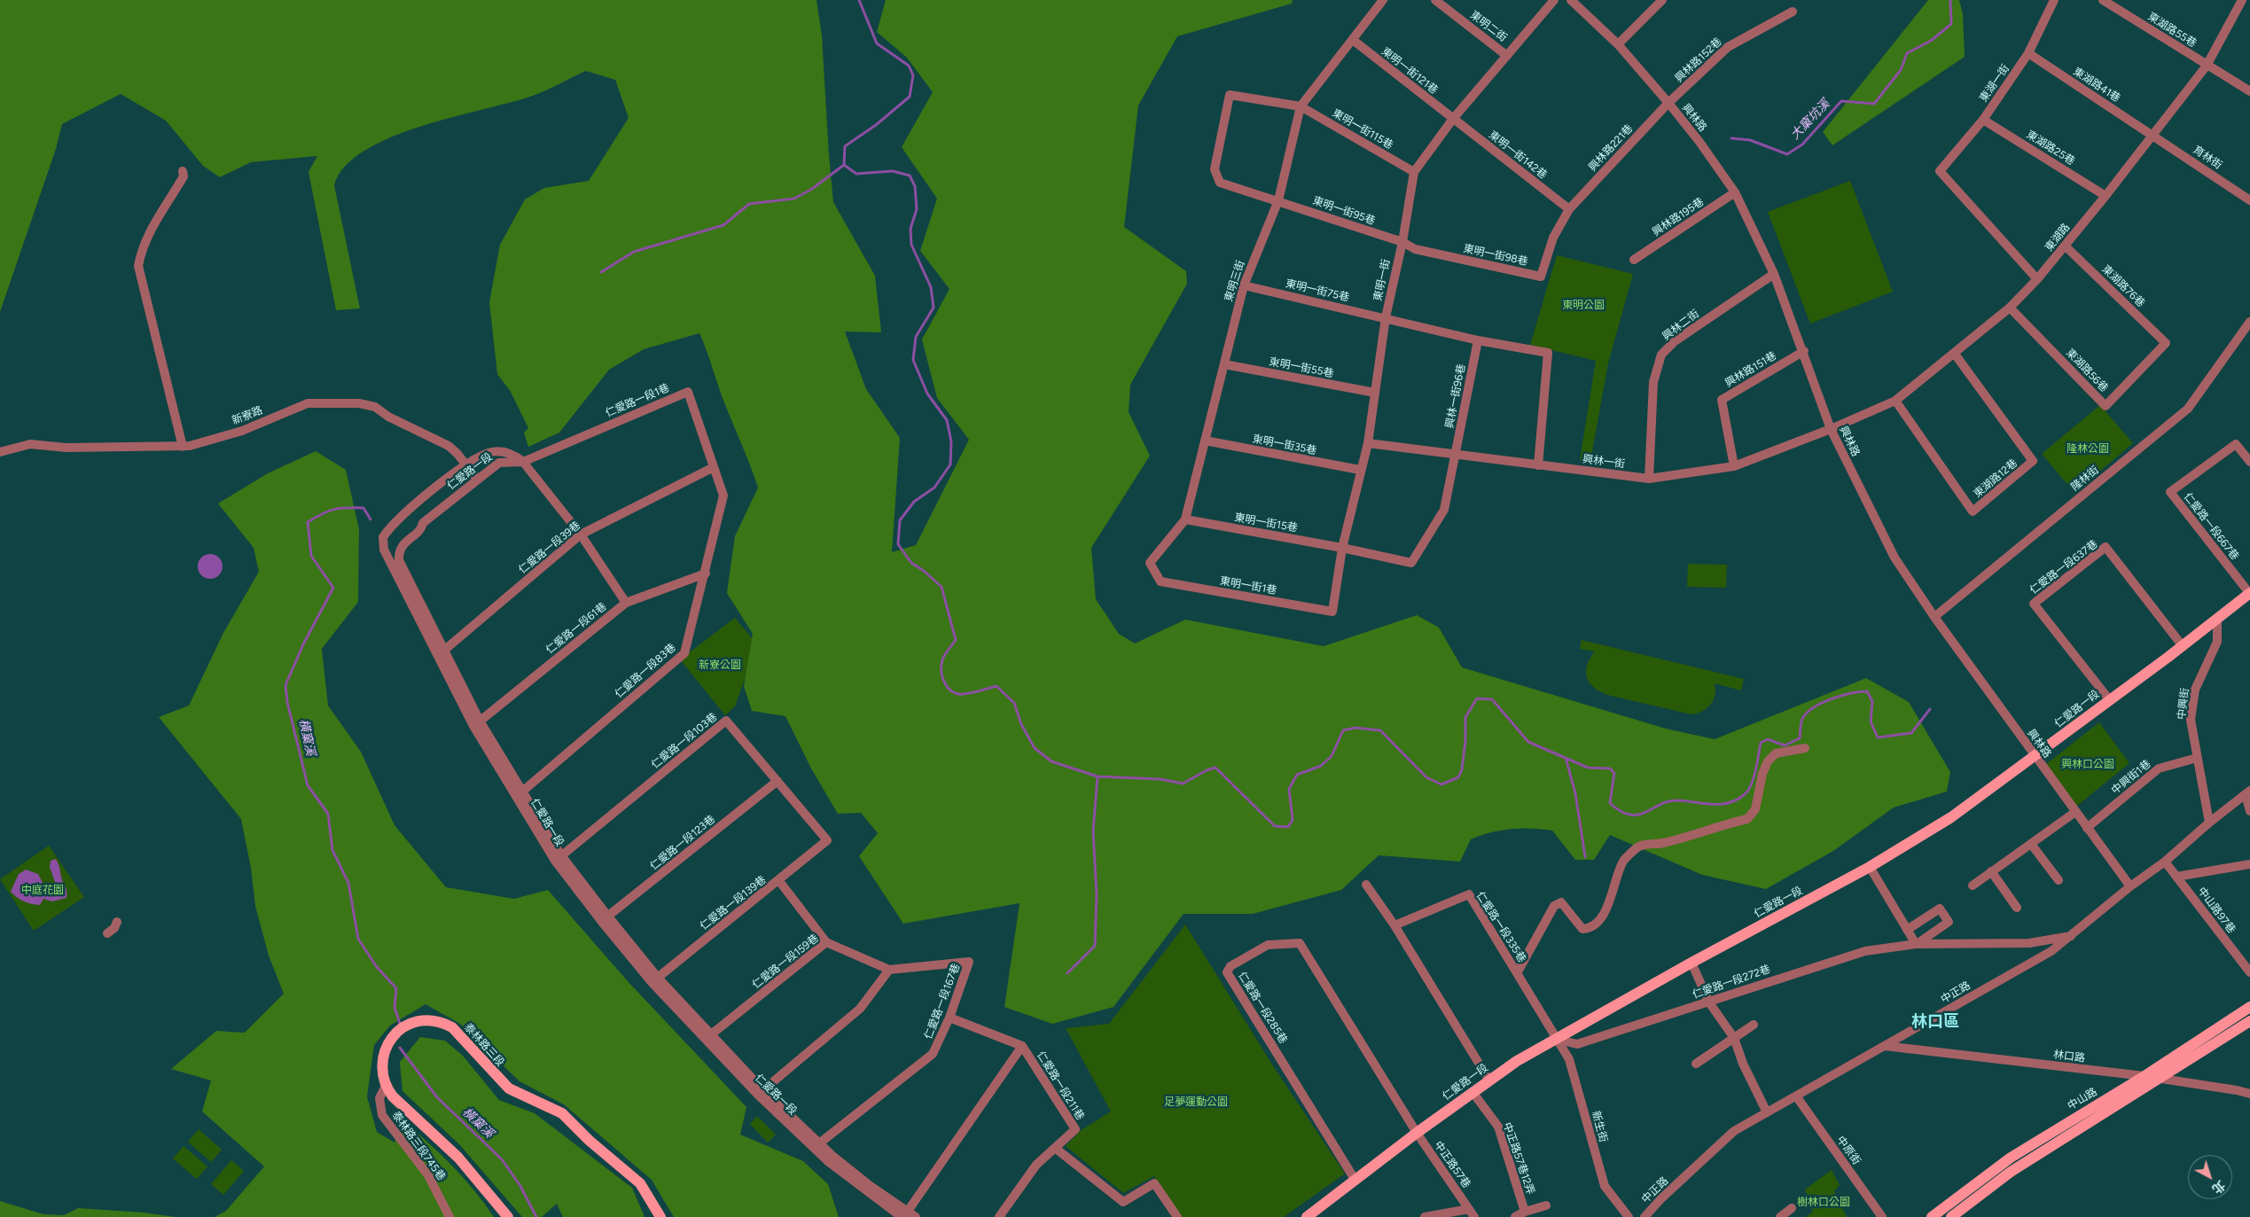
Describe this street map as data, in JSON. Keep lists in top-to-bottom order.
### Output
{
  "streets": {
    "main road": ["仁愛路一段", "泰林路三段", "中山路"],
    "street": [
      "東明二街",
      "東湖路55巷",
      "興林路152巷",
      "東明一街121巷",
      "東湖一街",
      "東湖路41巷",
      "興林路",
      "東明一街115巷",
      "興林路221巷",
      "東湖路25巷",
      "東明一街142巷",
      "育林街",
      "東明一街95巷",
      "興林路195巷",
      "東湖路",
      "東明一街98巷",
      "東明一街",
      "東明三街",
      "東湖路76巷",
      "東明一街75巷",
      "興林二街",
      "東明一街55巷",
      "興林路151巷",
      "東湖路56巷",
      "興林一街96巷",
      "仁愛路一段1巷",
      "新寮路",
      "東明一街35巷",
      "興林一街",
      "東湖路12巷",
      "隆林街",
      "東明一街15巷",
      "仁愛路一段667巷",
      "仁愛路一段39巷",
      "仁愛路一段637巷",
      "東明一街1巷",
      "仁愛路一段61巷",
      "仁愛路一段83巷",
      "中興街",
      "仁愛路一段103巷",
      "中興街1巷",
      "仁愛路一段123巷",
      "仁愛路一段139巷",
      "中山路97巷",
      "仁愛路一段335巷",
      "仁愛路一段159巷",
      "仁愛路一段272巷",
      "中正路",
      "仁愛路一段167巷",
      "仁愛路一段285巷",
      "林口路",
      "仁愛路一段211巷",
      "新生街",
      "泰林路三段745巷",
      "中原街",
      "中正路57巷12弄",
      "中正路57巷"
    ]
  },
  "crossings": [
    ["東明二街", "東明一街"],
    ["東湖路55巷", "東湖路"],
    ["興林路152巷", "興林路"],
    ["興林路152巷", "興林路221巷"],
    ["東明一街121巷", "東明一街142巷"],
    ["東明一街121巷", "東明一街"],
    ["東明一街121巷", "東明三街"],
    ["東湖一街", "東湖路41巷"],
    ["東湖一街", "東湖路25巷"],
    ["東湖一街", "東湖路"],
    ["東湖路41巷", "育林街"],
    ["東湖路41巷", "東湖路"],
    ["興林路", "興林路221巷"],
    ["興林路", "興林路195巷"],
    ["興林路", "東湖路"],
    ["興林路", "興林二街"],
    ["興林路", "興林路151巷"],
    ["興林路", "興林一街"],
    ["興林路", "仁愛路一段"],
    ["興林路", "隆林街"],
    ["興林路", "中興街1巷"],
    ["興林路", "中正路"],
    ["東明一街115巷", "東明一街95巷"],
    ["東明一街115巷", "東明一街"],
    ["東明一街115巷", "東明三街"],
    ["興林路221巷", "東明一街142巷"],
    ["興林路221巷", "東明一街98巷"],
    ["東湖路25巷", "東湖路"],
    ["東明一街142巷", "東明一街98巷"],
    ["東明一街142巷", "東明一街"],
    ["育林街", "東湖路"],
    ["東明一街95巷", "東明一街98巷"],
    ["東明一街95巷", "東明一街"],
    ["東明一街95巷", "東明三街"],
    ["東湖路", "東湖路76巷"],
    ["東湖路", "東湖路56巷"],
    ["東湖路", "興林一街"],
    ["東湖路", "東湖路12巷"],
    ["東明一街98巷", "東明一街"],
    ["東明一街", "東明一街75巷"],
    ["東明一街", "東明一街55巷"],
    ["東明一街", "興林一街96巷"],
    ["東明一街", "東明一街35巷"],
    ["東明一街", "興林一街"],
    ["東明一街", "東明一街15巷"],
    ["東明一街", "東明一街1巷"],
    ["東明三街", "東明一街75巷"],
    ["東明三街", "東明一街55巷"],
    ["東明三街", "東明一街35巷"],
    ["東明三街", "東明一街15巷"],
    ["東明三街", "東明一街1巷"],
    ["東湖路76巷", "東湖路56巷"],
    ["東明一街75巷", "興林一街96巷"],
    ["東明一街75巷", "興林一街"],
    ["興林二街", "興林一街"],
    ["興林路151巷", "興林一街"],
    ["興林一街96巷", "興林一街"],
    ["興林一街96巷", "東明一街15巷"],
    ["仁愛路一段1巷", "仁愛路一段"],
    ["仁愛路一段1巷", "仁愛路一段39巷"],
    ["仁愛路一段1巷", "仁愛路一段83巷"],
    ["新寮路", "仁愛路一段"],
    ["仁愛路一段", "仁愛路一段667巷"],
    ["仁愛路一段", "仁愛路一段39巷"],
    ["仁愛路一段", "仁愛路一段637巷"],
    ["仁愛路一段", "仁愛路一段61巷"],
    ["仁愛路一段", "仁愛路一段83巷"],
    ["仁愛路一段", "中興街"],
    ["仁愛路一段", "仁愛路一段103巷"],
    ["仁愛路一段", "仁愛路一段123巷"],
    ["仁愛路一段", "仁愛路一段139巷"],
    ["仁愛路一段", "仁愛路一段335巷"],
    ["仁愛路一段", "仁愛路一段159巷"],
    ["仁愛路一段", "仁愛路一段272巷"],
    ["仁愛路一段", "仁愛路一段167巷"],
    ["仁愛路一段", "仁愛路一段285巷"],
    ["仁愛路一段", "仁愛路一段211巷"],
    ["仁愛路一段", "新生街"],
    ["仁愛路一段", "中正路57巷12弄"],
    ["仁愛路一段", "中正路57巷"],
    ["仁愛路一段39巷", "仁愛路一段83巷"],
    ["仁愛路一段61巷", "仁愛路一段83巷"],
    ["中興街", "中興街1巷"],
    ["中興街", "中正路"],
    ["仁愛路一段103巷", "仁愛路一段123巷"],
    ["仁愛路一段103巷", "仁愛路一段139巷"],
    ["中山路97巷", "中正路"],
    ["仁愛路一段335巷", "仁愛路一段272巷"],
    ["仁愛路一段335巷", "新生街"],
    ["仁愛路一段159巷", "仁愛路一段167巷"],
    ["仁愛路一段272巷", "中正路"],
    ["仁愛路一段272巷", "新生街"],
    ["中正路", "林口路"],
    ["中正路", "中原街"],
    ["仁愛路一段167巷", "仁愛路一段211巷"],
    ["仁愛路一段285巷", "中正路57巷"],
    ["泰林路三段", "泰林路三段745巷"],
    ["林口路", "中山路"]
  ],
  "districts": ["林口區"],
  "water": ["大窠坑溪", "橫窠溪"],
  "parks": [
    "東明公園",
    "隆林公園",
    "新寮公園",
    "興林口公園",
    "中庭花園",
    "足夢運動公園",
    "樹林口公園"
  ],
  "north": "bottom right"
}
